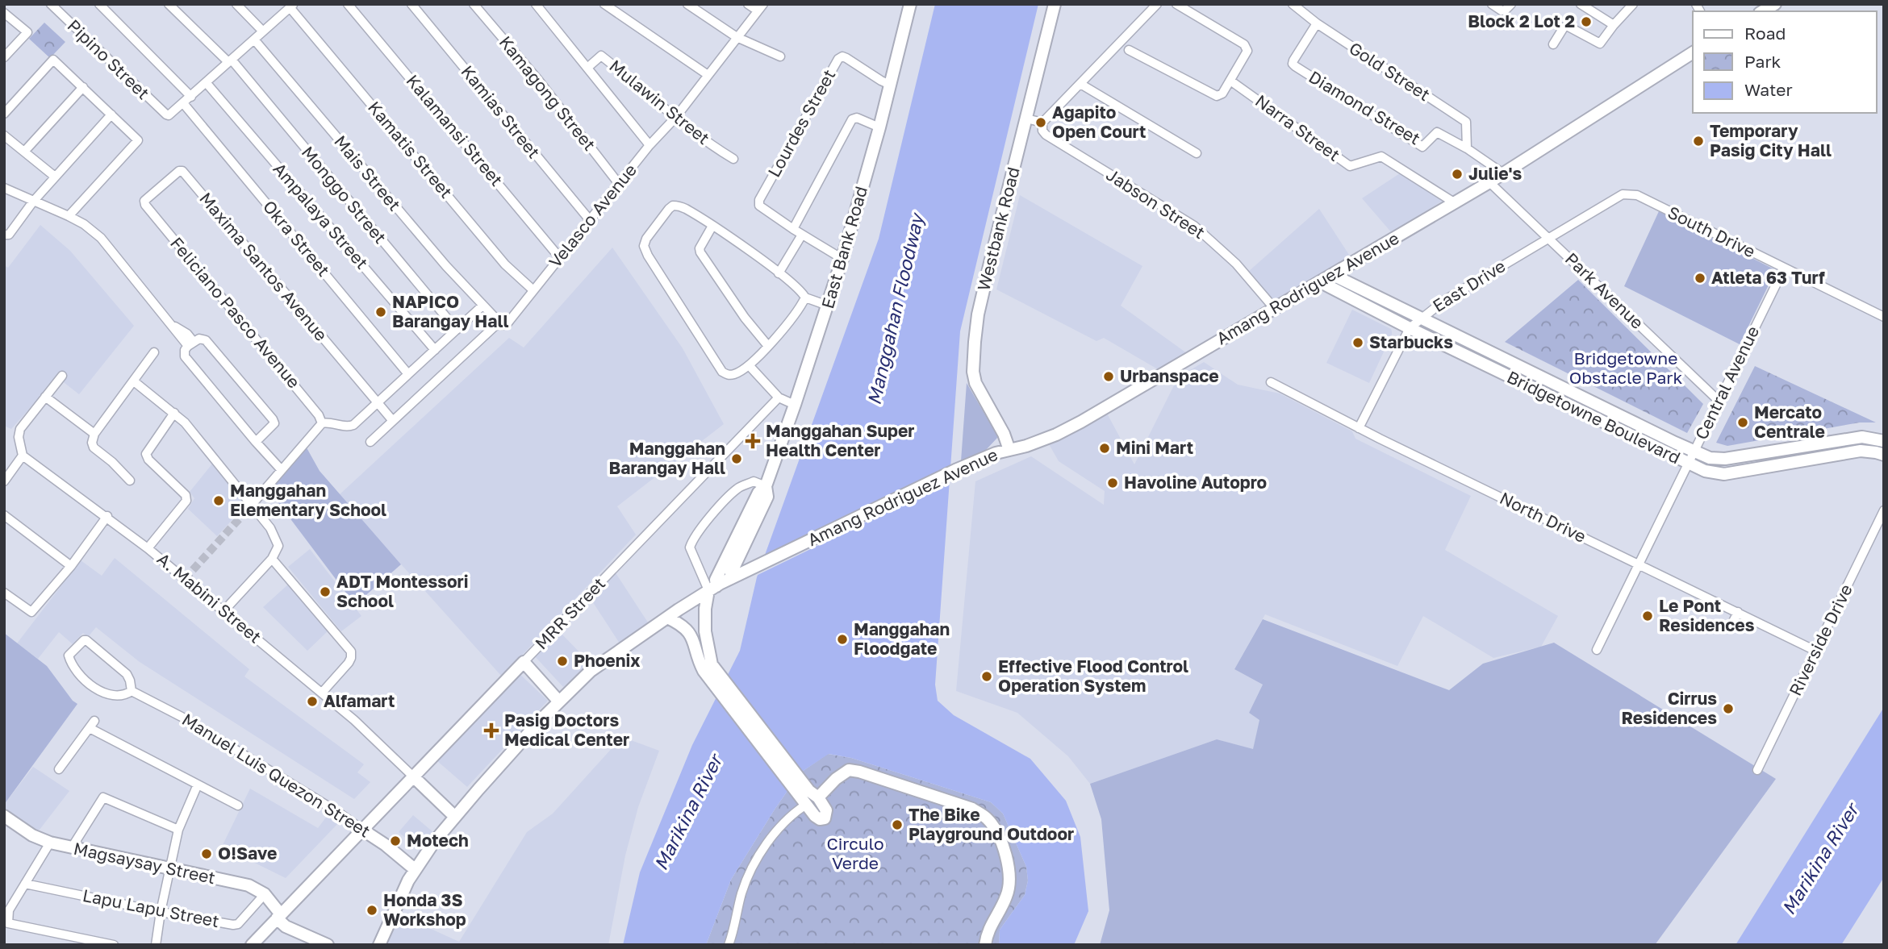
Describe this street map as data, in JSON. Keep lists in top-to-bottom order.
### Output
{
  "streets": {
    "street": [
      "Pipino Street",
      "Gold Street",
      "Kamagong Street",
      "Mulawin Street",
      "Diamond Street",
      "Kamias Street",
      "Lourdes Street",
      "Narra Street",
      "Kalamansi Street",
      "Kamatis Street",
      "Mais Street",
      "Monggo Street",
      "Jabson Street",
      "Ampalaya Street",
      "Velasco Avenue",
      "Westbank Road",
      "South Drive",
      "Okra Street",
      "East Bank Road",
      "Maxima Santos Avenue",
      "East Drive",
      "Amang Rodriguez Avenue",
      "Park Avenue",
      "Feliciano Pasco Avenue",
      "Central Avenue",
      "Bridgetowne Boulevard",
      "North Drive",
      "A. Mabini Street",
      "MRR Street",
      "Riverside Drive",
      "Manuel Luis Quezon Street",
      "Magsaysay Street",
      "Lapu Lapu Street"
    ]
  },
  "crossings": [
    ["Pipino Street", "Okra Street"],
    ["Gold Street", "Diamond Street"],
    ["Kamagong Street", "Velasco Avenue"],
    ["Mulawin Street", "Velasco Avenue"],
    ["Diamond Street", "Amang Rodriguez Avenue"],
    ["Kamias Street", "Velasco Avenue"],
    ["Lourdes Street", "East Bank Road"],
    ["Narra Street", "Amang Rodriguez Avenue"],
    ["Kalamansi Street", "Velasco Avenue"],
    ["Kamatis Street", "Velasco Avenue"],
    ["Jabson Street", "Amang Rodriguez Avenue"],
    ["Westbank Road", "Amang Rodriguez Avenue"],
    ["South Drive", "East Drive"],
    ["South Drive", "Central Avenue"],
    ["East Bank Road", "Amang Rodriguez Avenue"],
    ["Maxima Santos Avenue", "Feliciano Pasco Avenue"],
    ["East Drive", "Park Avenue"],
    ["East Drive", "Bridgetowne Boulevard"],
    ["East Drive", "North Drive"],
    ["Amang Rodriguez Avenue", "Park Avenue"],
    ["Amang Rodriguez Avenue", "Bridgetowne Boulevard"],
    ["Amang Rodriguez Avenue", "A. Mabini Street"],
    ["Amang Rodriguez Avenue", "Manuel Luis Quezon Street"],
    ["Park Avenue", "Central Avenue"],
    ["Central Avenue", "Bridgetowne Boulevard"],
    ["Central Avenue", "North Drive"],
    ["North Drive", "Riverside Drive"],
    ["A. Mabini Street", "MRR Street"],
    ["MRR Street", "Manuel Luis Quezon Street"],
    ["MRR Street", "Magsaysay Street"],
    ["Magsaysay Street", "Lapu Lapu Street"]
  ],
  "water": ["Manggahan Floodway", "Marikina River"],
  "parks": ["Bridgetowne Obstacle Park", "Circulo Verde"],
  "places": {
    "other": [
      "Block 2 Lot 2",
      "Agapito Open Court",
      "Temporary Pasig City Hall",
      "Julie's",
      "Atleta 63 Turf",
      "NAPICO Barangay Hall",
      "Starbucks",
      "Urbanspace",
      "Mercato Centrale",
      "Mini Mart",
      "Manggahan Barangay Hall",
      "Havoline Autopro",
      "Manggahan Elementary School",
      "ADT Montessori School",
      "Le Pont Residences",
      "Manggahan Floodgate",
      "Phoenix",
      "Effective Flood Control Operation System",
      "Alfamart",
      "Cirrus Residences",
      "The Bike Playground Outdoor",
      "Motech",
      "O!Save",
      "Honda 3S Workshop"
    ],
    "health": ["Manggahan Super Health Center", "Pasig Doctors Medical Center"]
  },
  "legend": ["Road", "Park", "Water"]
}
